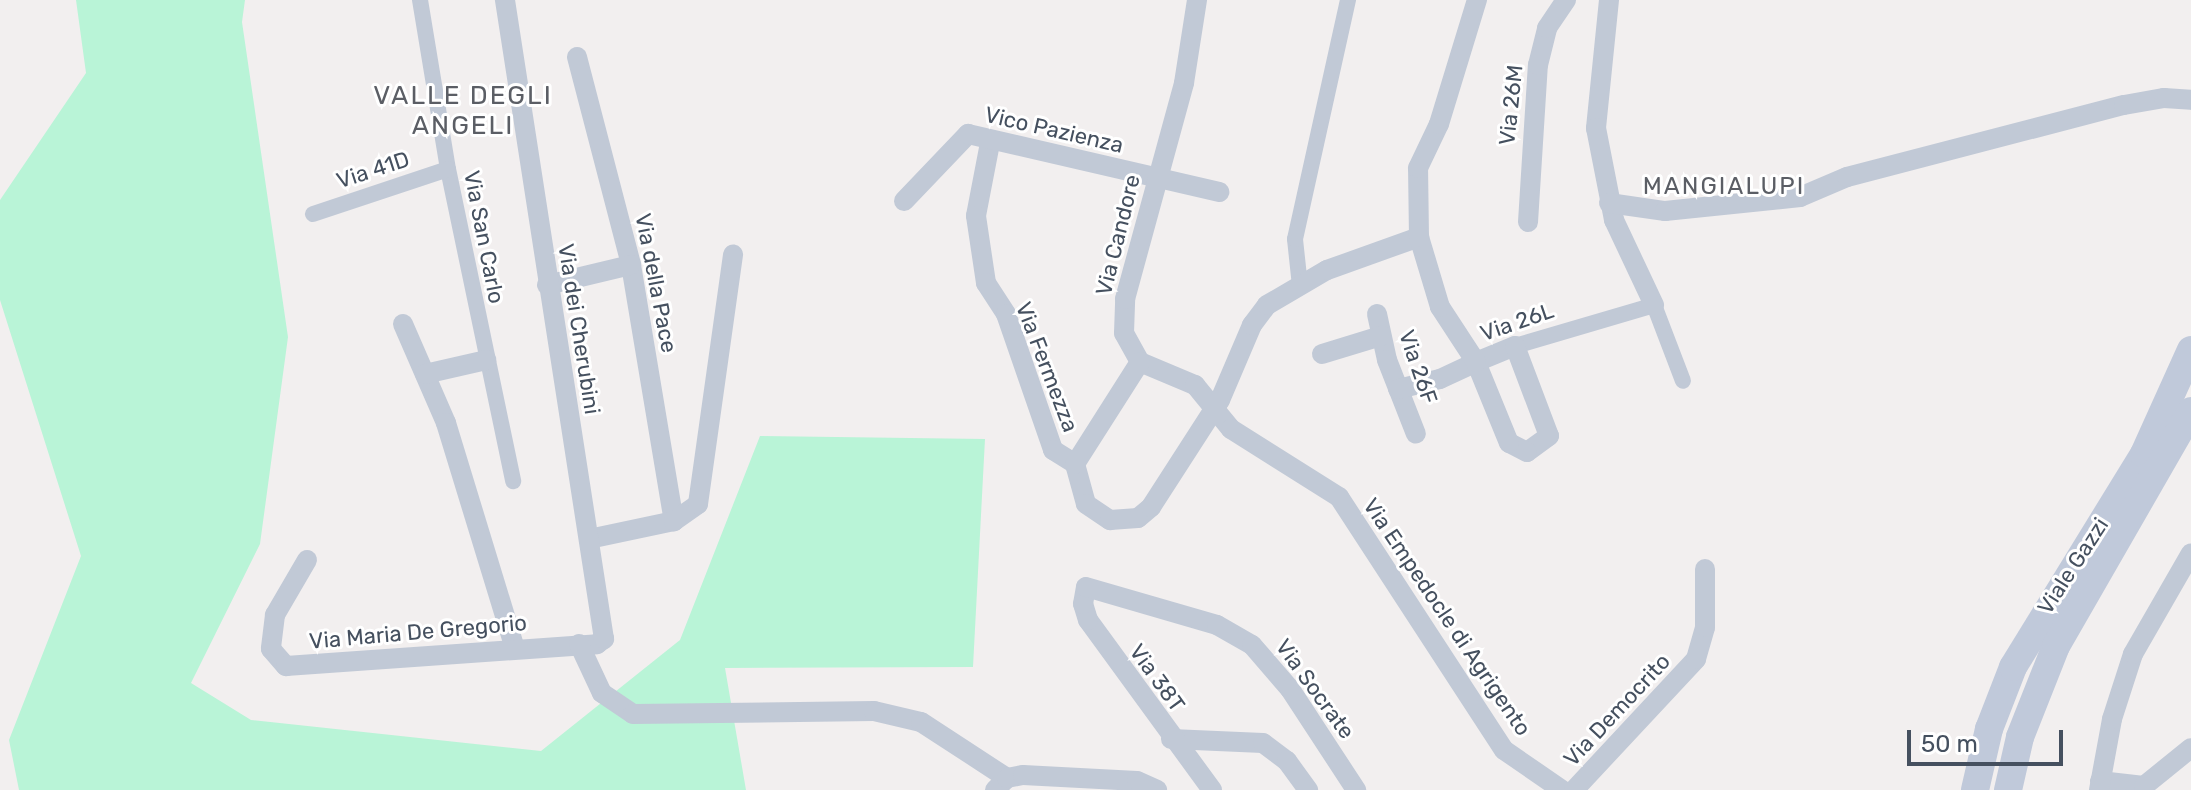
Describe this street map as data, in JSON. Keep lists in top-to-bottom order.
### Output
{
  "streets": {
    "main road": ["Viale Gazzi"],
    "street": [
      "Via 26M",
      "Vico Pazienza",
      "Via 41D",
      "Via Candore",
      "Via San Carlo",
      "Via della Pace",
      "Via 26L",
      "Via dei Cherubini",
      "Via Fermezza",
      "Via 26F",
      "Via Empedocle di Agrigento",
      "Via Maria De Gregorio",
      "Via 38T",
      "Via Socrate",
      "Via Democrito"
    ]
  },
  "crossings": [
    ["Vico Pazienza", "Via Candore"],
    ["Vico Pazienza", "Via Fermezza"],
    ["Via 41D", "Via San Carlo"],
    ["Via Candore", "Via Empedocle di Agrigento"],
    ["Via 26L", "Via 26F"],
    ["Via dei Cherubini", "Via Maria De Gregorio"],
    ["Via Fermezza", "Via Empedocle di Agrigento"],
    ["Via 38T", "Via Socrate"]
  ],
  "districts": ["VALLE DEGLI ANGELI", "MANGIALUPI"],
  "scale_bar": "50 m"
}
